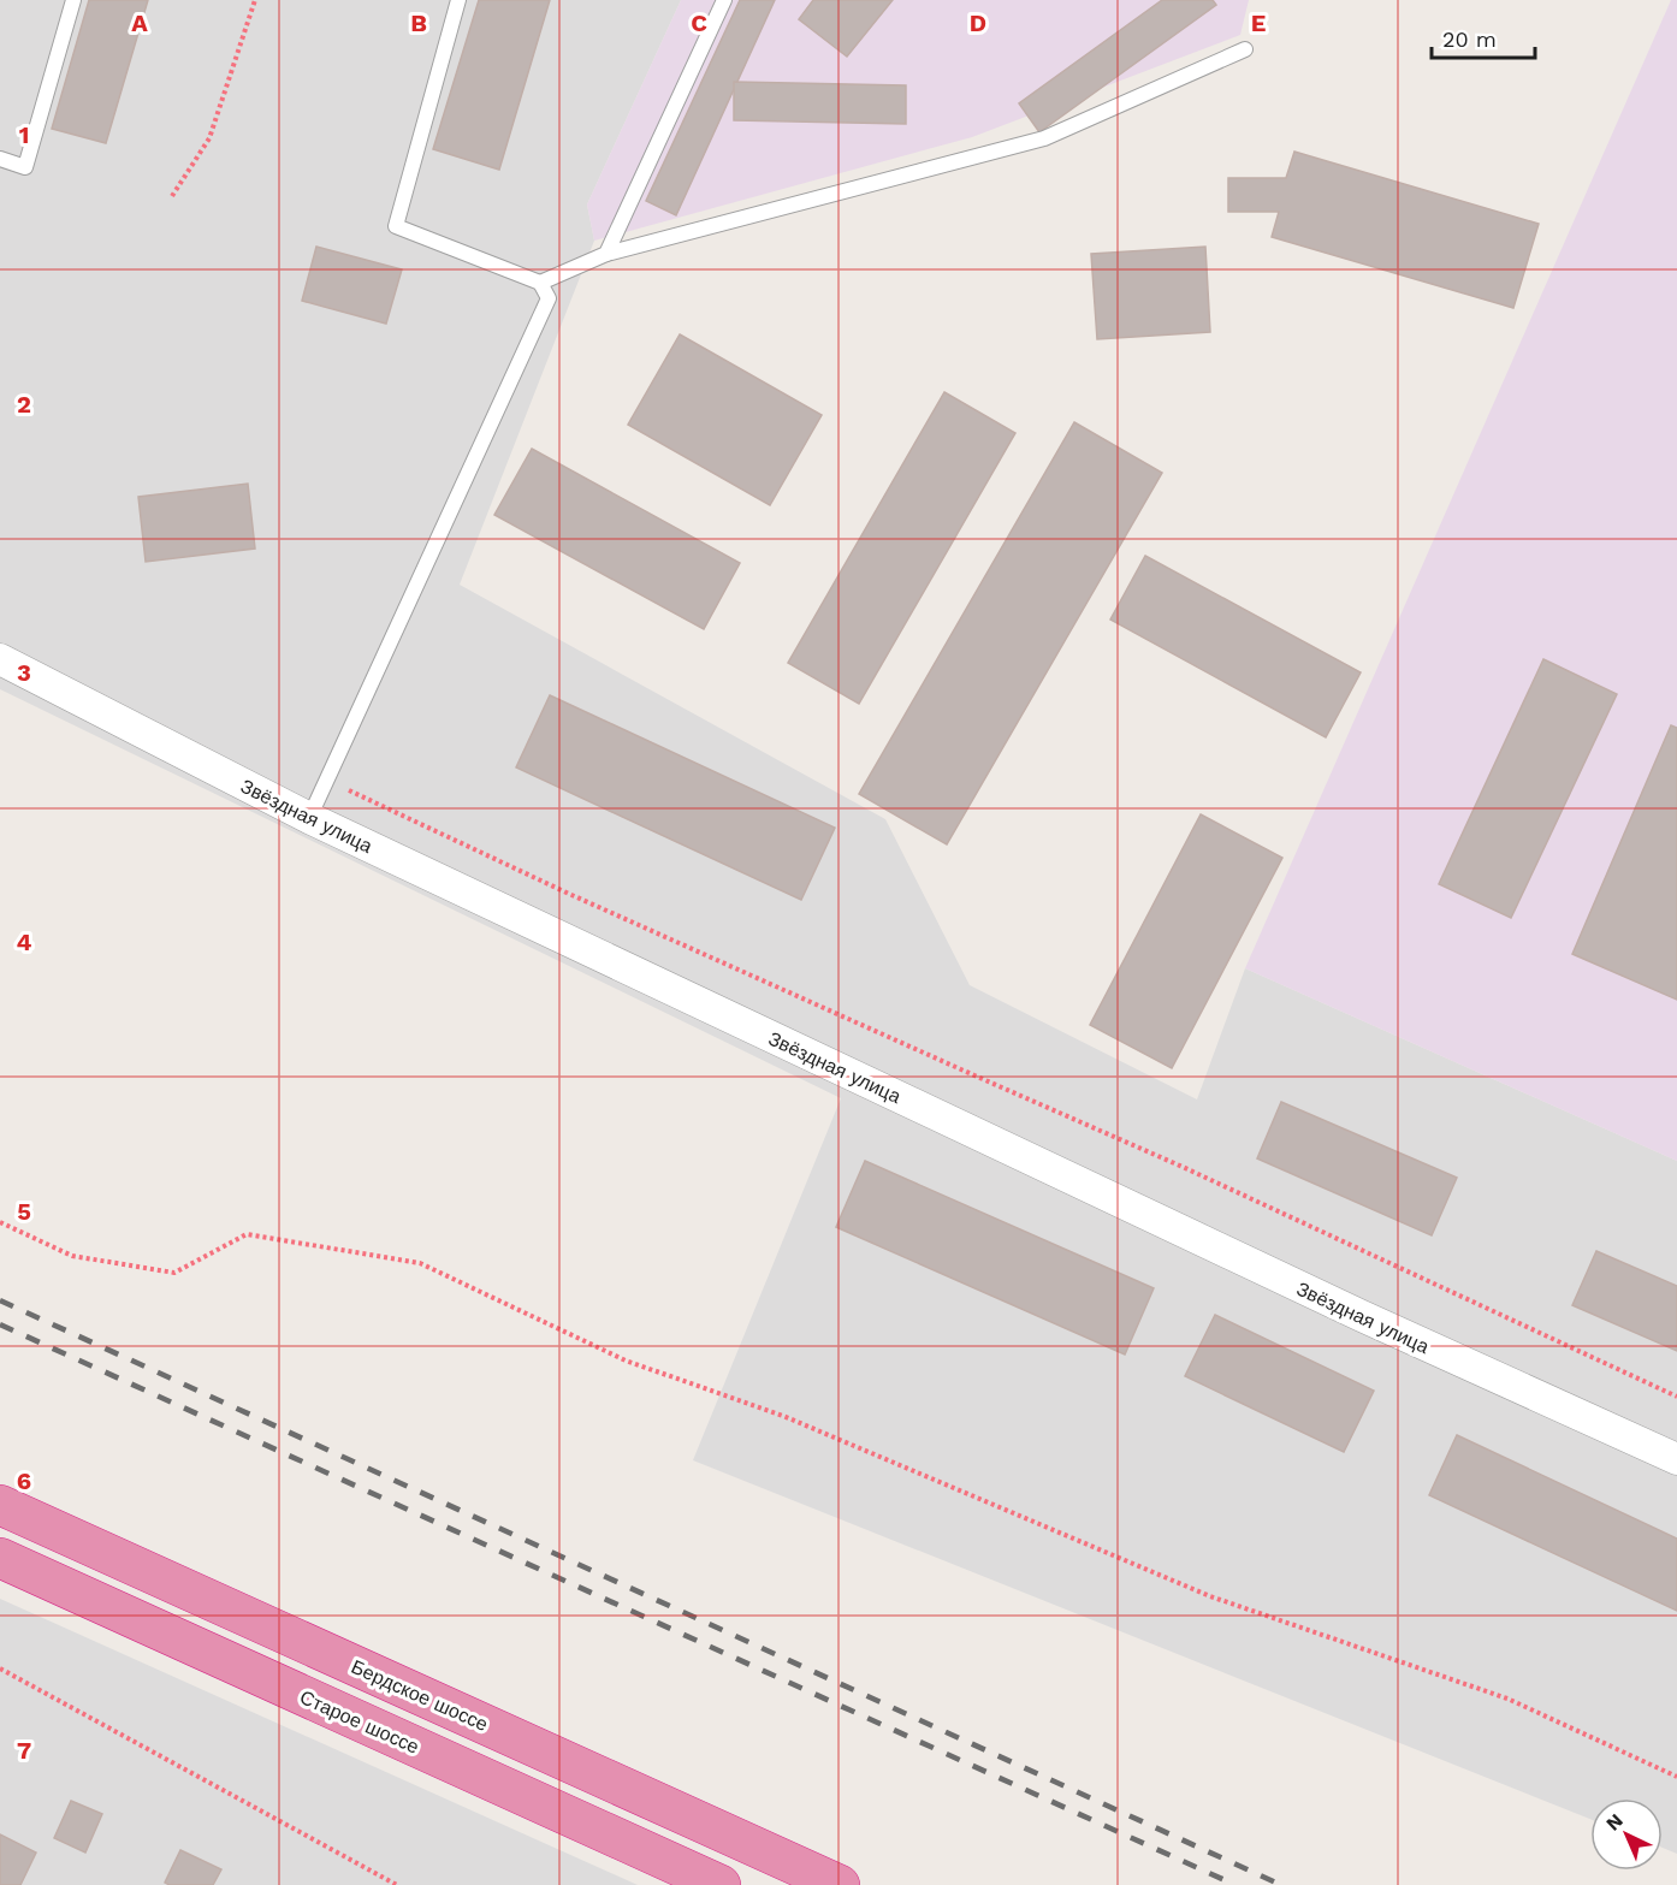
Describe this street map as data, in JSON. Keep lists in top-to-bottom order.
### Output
{
  "streets": {
    "highway": ["Бердское шоссе", "Старое шоссе"],
    "street": ["Звёздная улица"]
  },
  "scale_bar": "20 m",
  "north": "top left",
  "grid": {
    "columns": [
      "A",
      "B",
      "C",
      "D",
      "E"
    ],
    "rows": [
      "1",
      "2",
      "3",
      "4",
      "5",
      "6",
      "7"
    ]
  }
}
